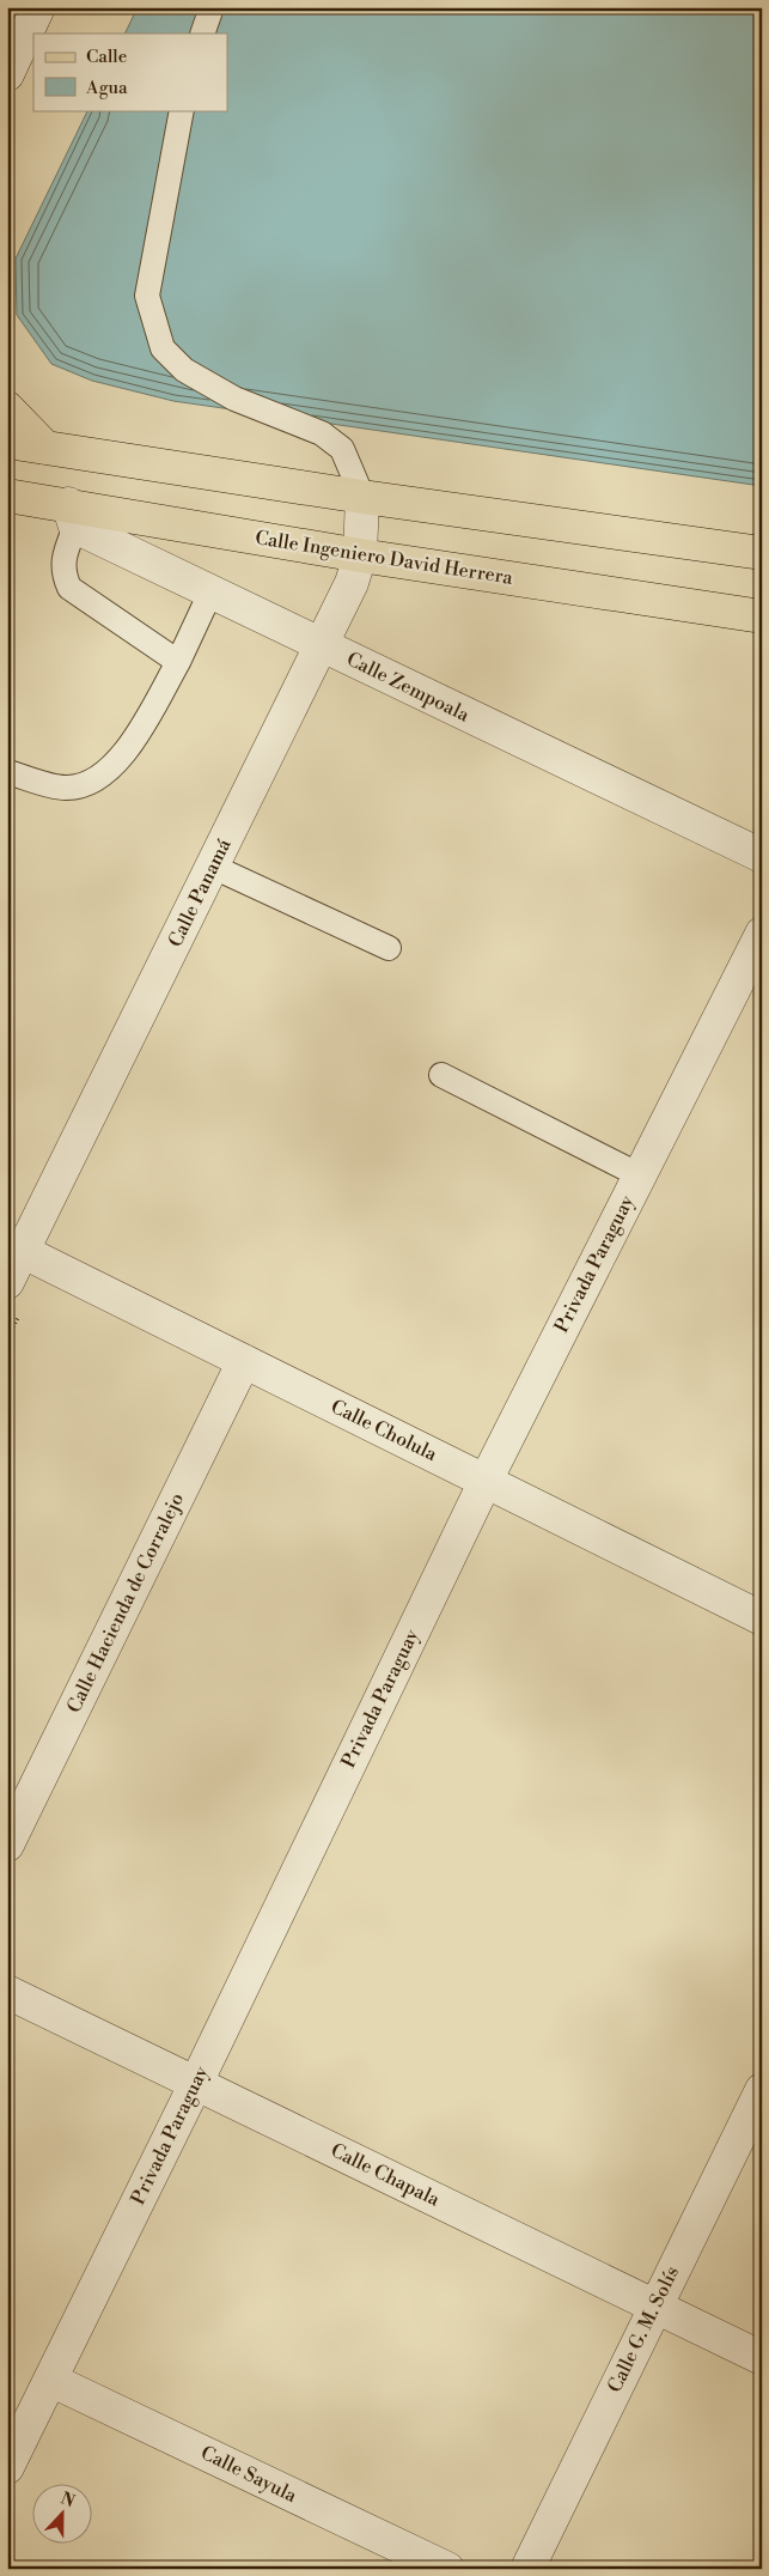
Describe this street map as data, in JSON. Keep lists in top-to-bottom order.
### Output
{
  "streets": {
    "main road": ["Calle Ingeniero David Herrera"],
    "street": [
      "Calle Zempoala",
      "Calle Panamá",
      "Privada Paraguay",
      "Calle Cholula",
      "Calle Hacienda de Corralejo",
      "Calle Chapala",
      "Calle G. M. Solís",
      "Calle Sayula"
    ]
  },
  "crossings": [
    ["Calle Ingeniero David Herrera", "Calle Zempoala"],
    ["Calle Ingeniero David Herrera", "Calle Panamá"],
    ["Calle Zempoala", "Calle Panamá"],
    ["Calle Panamá", "Calle Cholula"],
    ["Privada Paraguay", "Calle Cholula"],
    ["Privada Paraguay", "Calle Chapala"],
    ["Privada Paraguay", "Calle Sayula"],
    ["Calle Cholula", "Calle Hacienda de Corralejo"],
    ["Calle Chapala", "Calle G. M. Solís"]
  ],
  "legend": ["Calle", "Agua"],
  "north": "top"
}
